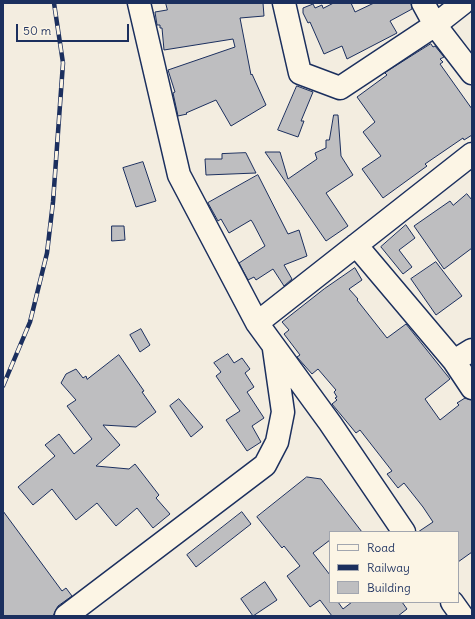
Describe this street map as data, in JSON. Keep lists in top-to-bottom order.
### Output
{
  "legend": ["Road", "Railway", "Building"],
  "scale_bar": "50 m"
}
